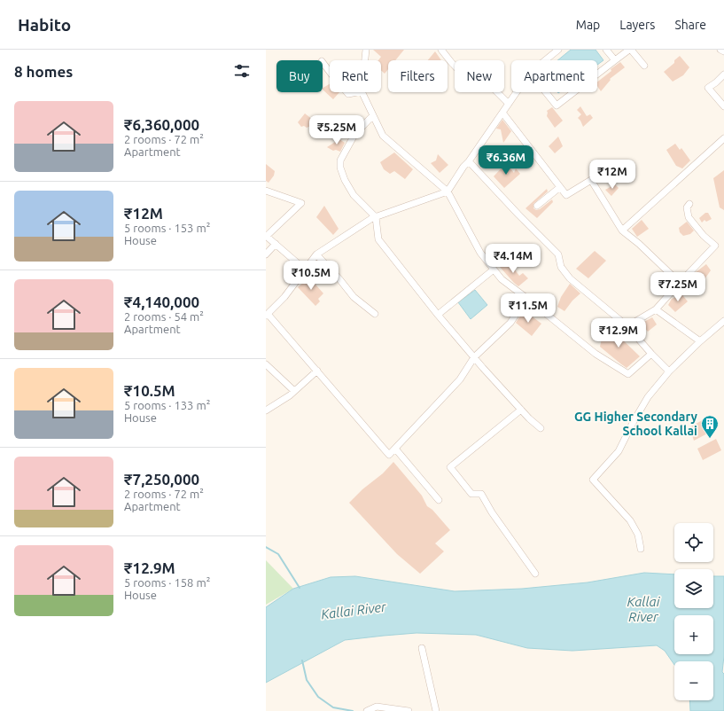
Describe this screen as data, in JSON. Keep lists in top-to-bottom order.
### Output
{
  "water": ["Kallai River"],
  "places": {
    "building": ["GG Higher Secondary School Kallai"]
  },
  "page": {
    "header": "Habito",
    "nav": ["Map", "Layers", "Share"],
    "heading": "8 homes",
    "chip": [
      "Buy",
      "Rent",
      "Filters",
      "New",
      "Apartment"
    ],
    "list": [
      {
        "name": "₹6,360,000",
        "note": "2 rooms · 72 m² · Apartment"
      },
      {
        "name": "₹12M",
        "note": "5 rooms · 153 m² · House"
      },
      {
        "name": "₹4,140,000",
        "note": "2 rooms · 54 m² · Apartment"
      },
      {
        "name": "₹10.5M",
        "note": "5 rooms · 133 m² · House"
      },
      {
        "name": "₹7,250,000",
        "note": "2 rooms · 72 m² · Apartment"
      },
      {
        "name": "₹12.9M",
        "note": "5 rooms · 158 m² · House"
      }
    ],
    "price": [
      "₹5.25M",
      "₹6.36M",
      "₹12M",
      "₹4.14M",
      "₹10.5M",
      "₹7.25M",
      "₹11.5M",
      "₹12.9M"
    ],
    "map_buttons": ["+", "−"]
  }
}
